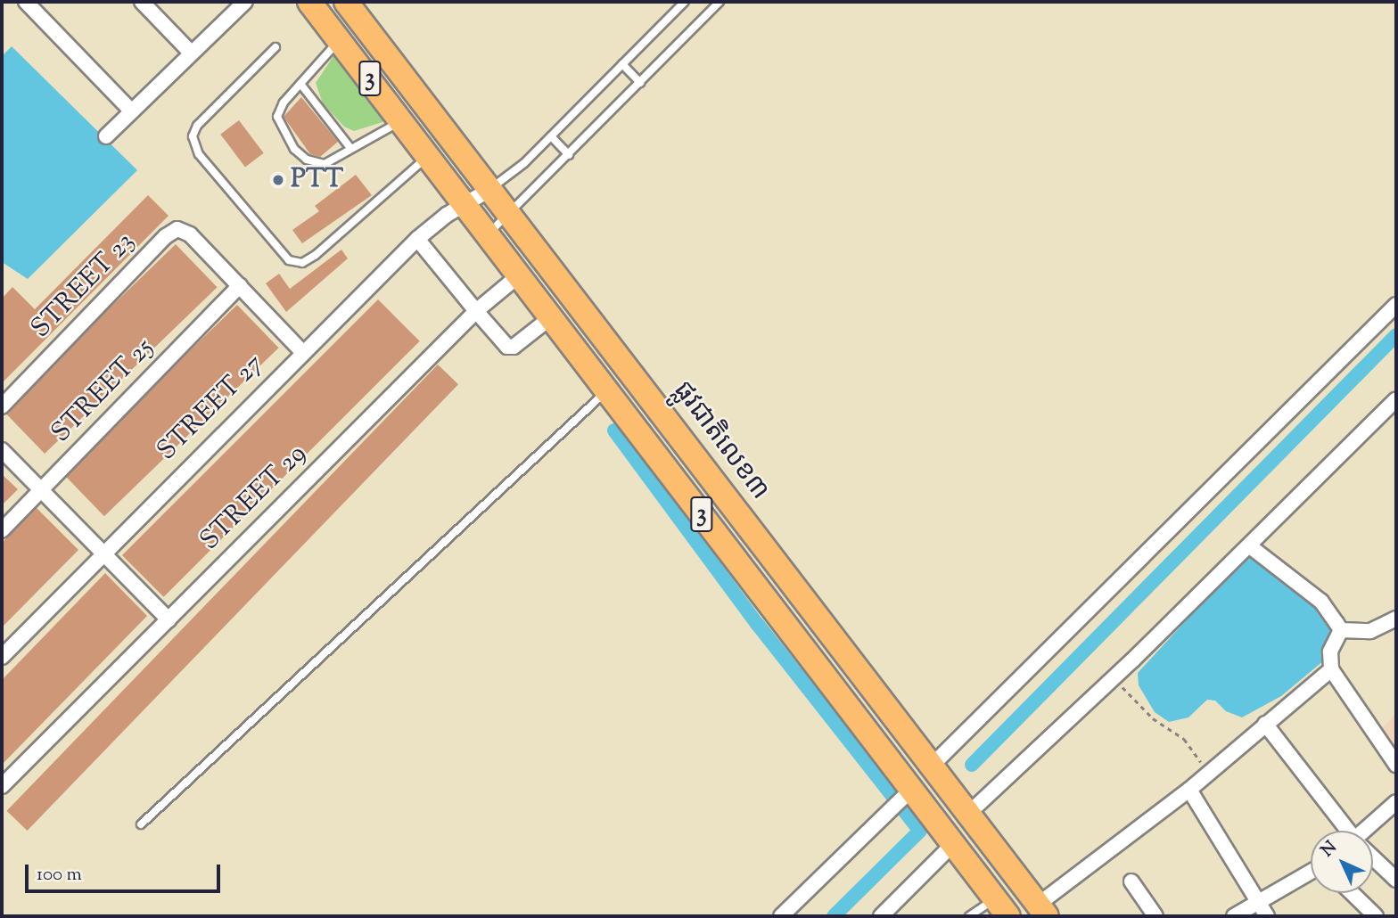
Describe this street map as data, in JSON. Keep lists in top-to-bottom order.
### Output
{
  "streets": {
    "highway": ["3", "ផ្លូវជាតិលេខ៣"],
    "street": [
      "STREET 23",
      "STREET 25",
      "STREET 27",
      "STREET 29"
    ]
  },
  "crossings": [
    ["3", "STREET 27"],
    ["3", "STREET 29"],
    ["STREET 23", "STREET 25"],
    ["STREET 27", "ផ្លូវជាតិលេខ៣"]
  ],
  "places": ["PTT"],
  "scale_bar": "100 m",
  "north": "top left"
}
